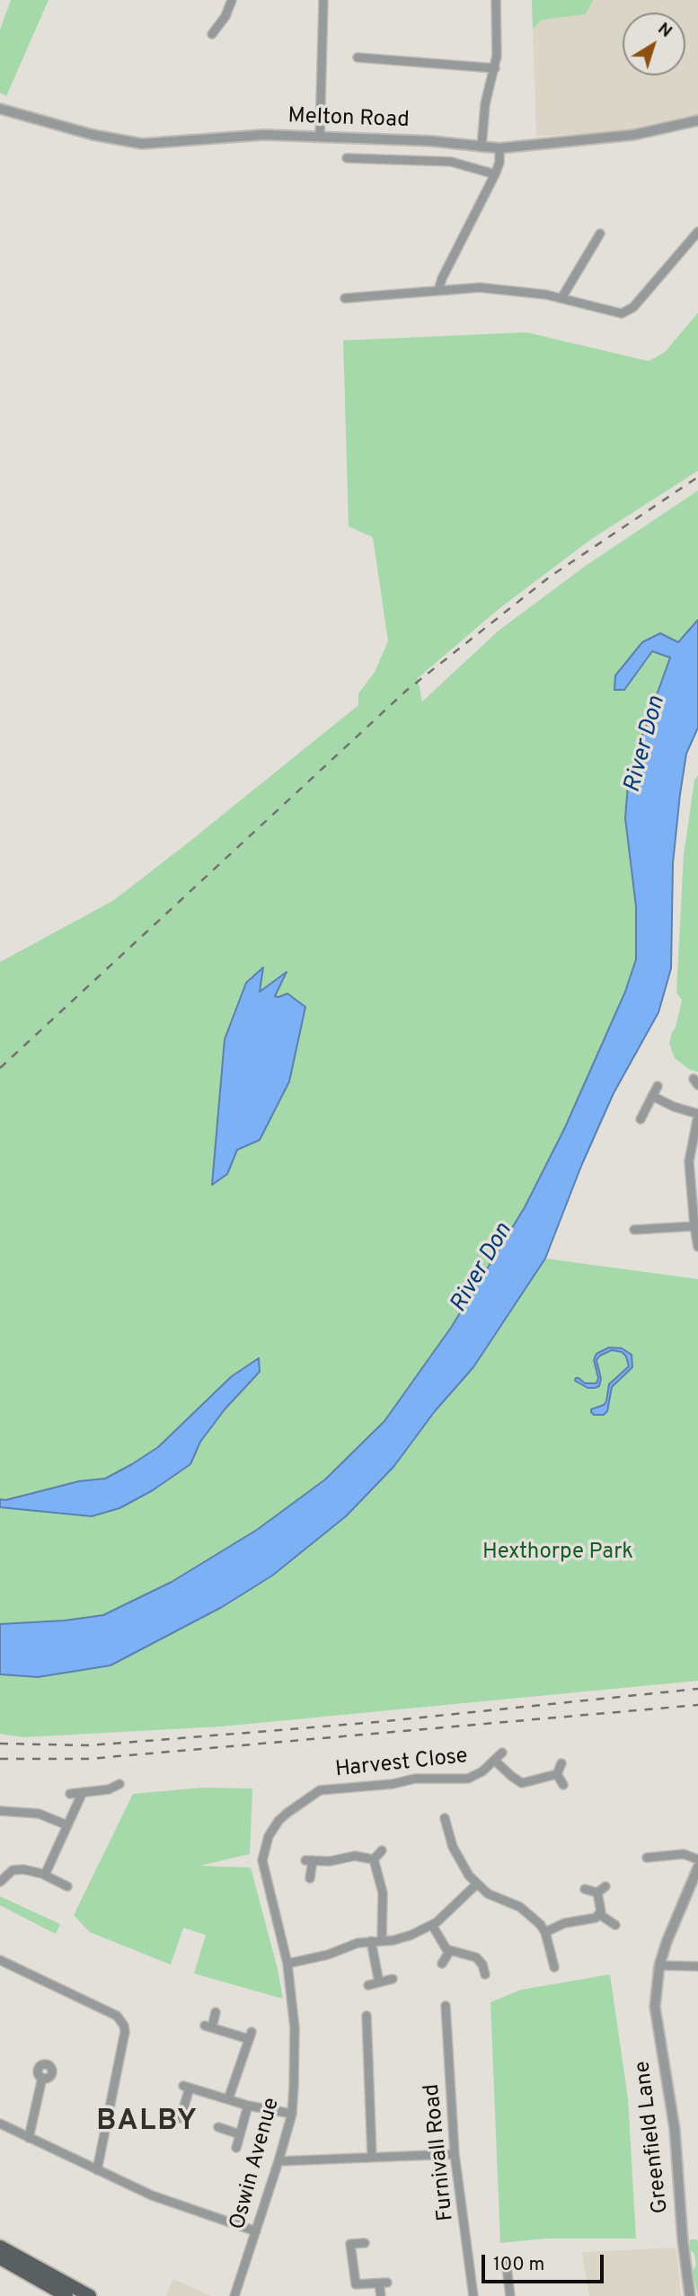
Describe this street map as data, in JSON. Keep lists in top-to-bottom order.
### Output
{
  "streets": {
    "street": [
      "Melton Road",
      "Harvest Close",
      "Greenfield Lane",
      "Furnivall Road",
      "Oswin Avenue"
    ]
  },
  "crossings": [
    ["Harvest Close", "Oswin Avenue"]
  ],
  "districts": ["BALBY"],
  "water": ["River Don"],
  "parks": ["Hexthorpe Park"],
  "scale_bar": "100 m",
  "north": "top right"
}
